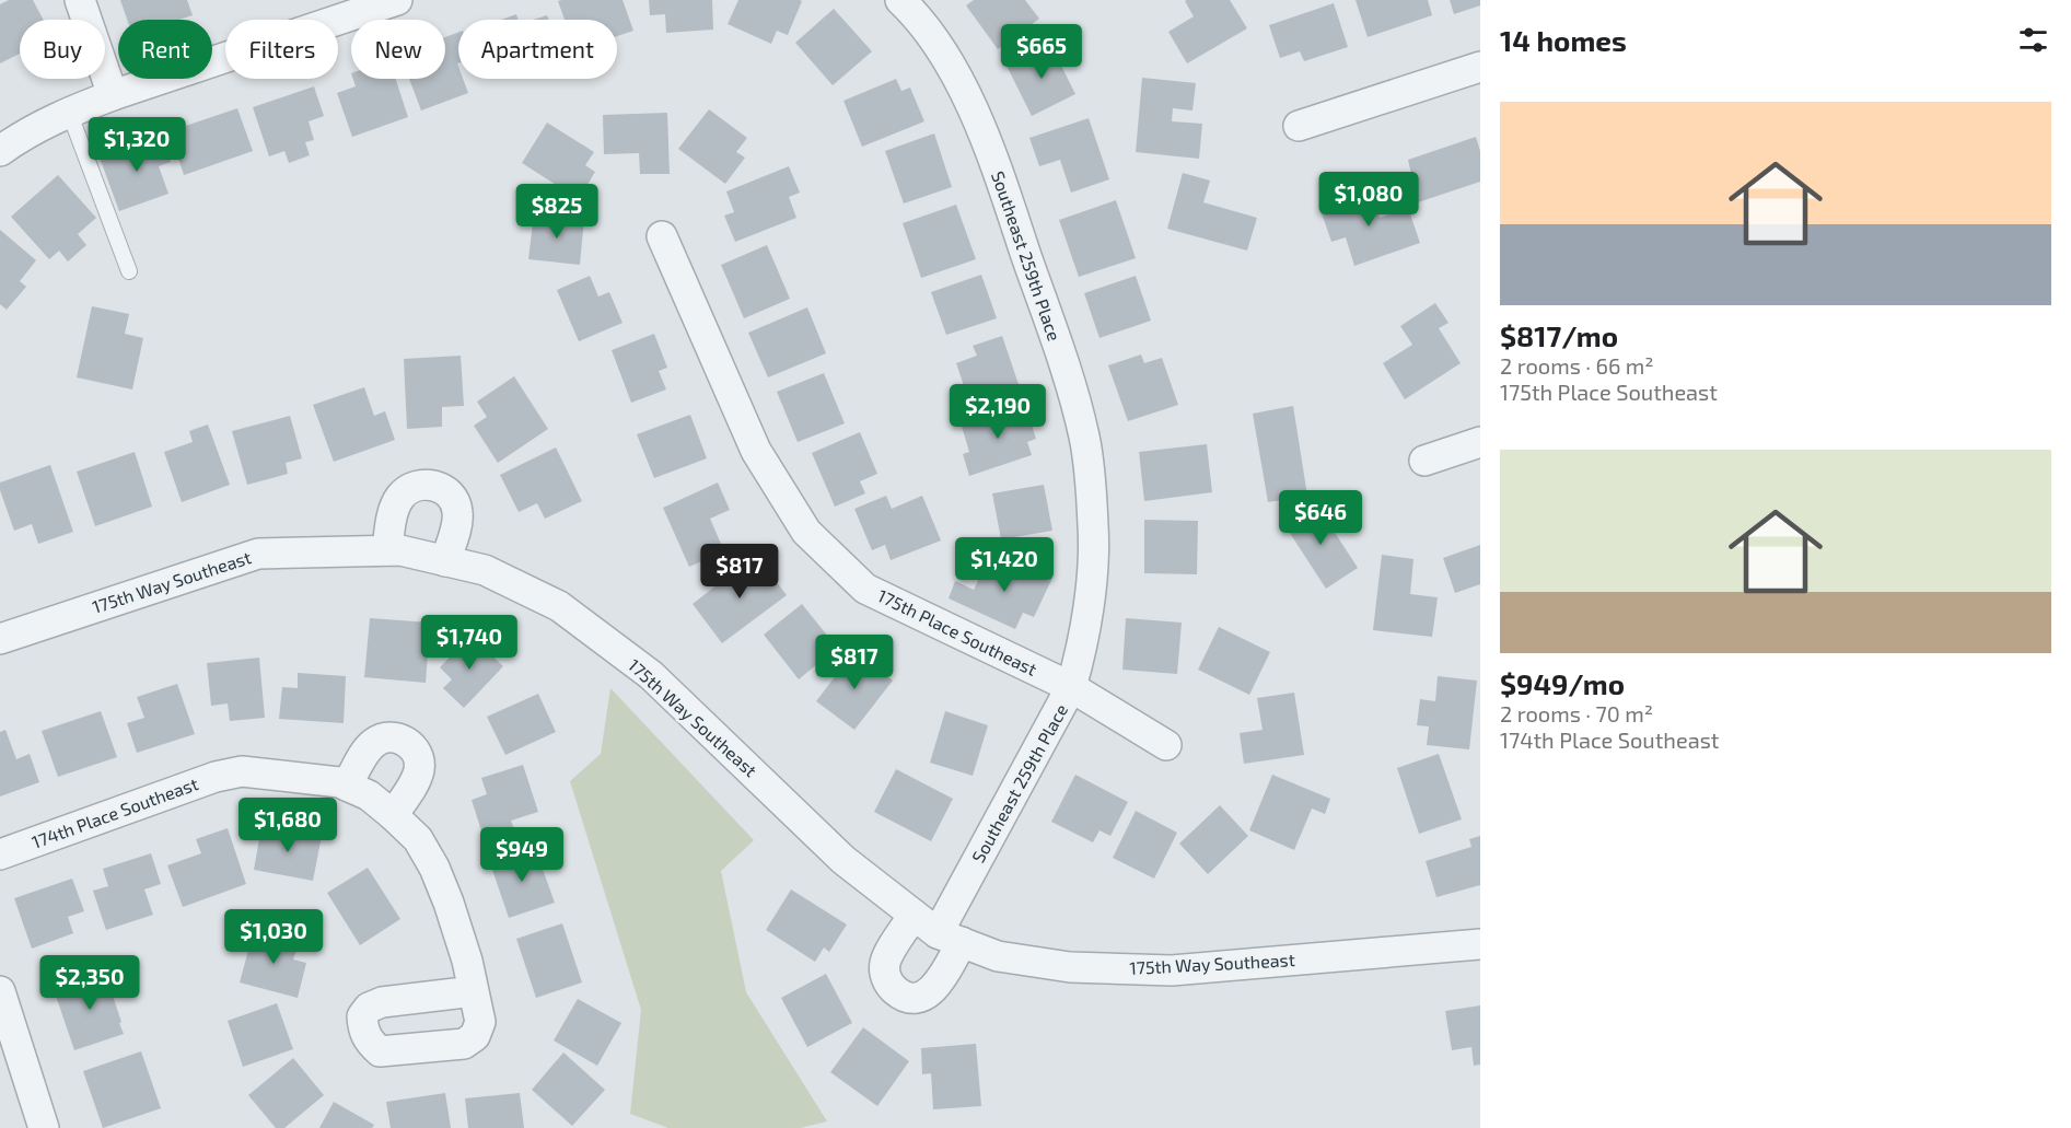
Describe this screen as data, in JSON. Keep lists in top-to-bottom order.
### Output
{
  "streets": {
    "street": [
      "Southeast 259th Place",
      "175th Way Southeast",
      "175th Place Southeast",
      "174th Place Southeast"
    ]
  },
  "crossings": [
    ["Southeast 259th Place", "175th Way Southeast"],
    ["Southeast 259th Place", "175th Place Southeast"]
  ],
  "page": {
    "heading": "14 homes",
    "chip": [
      "Buy",
      "Rent",
      "Filters",
      "New",
      "Apartment"
    ],
    "price": [
      "$665",
      "$1,320",
      "$1,080",
      "$825",
      "$2,190",
      "$646",
      "$1,420",
      "$817",
      "$1,740",
      "$817",
      "$1,680",
      "$949",
      "$1,030",
      "$2,350"
    ],
    "list": [
      {
        "name": "$817/mo",
        "note": "2 rooms · 66 m² · 175th Place Southeast"
      },
      {
        "name": "$949/mo",
        "note": "2 rooms · 70 m² · 174th Place Southeast"
      }
    ]
  }
}
